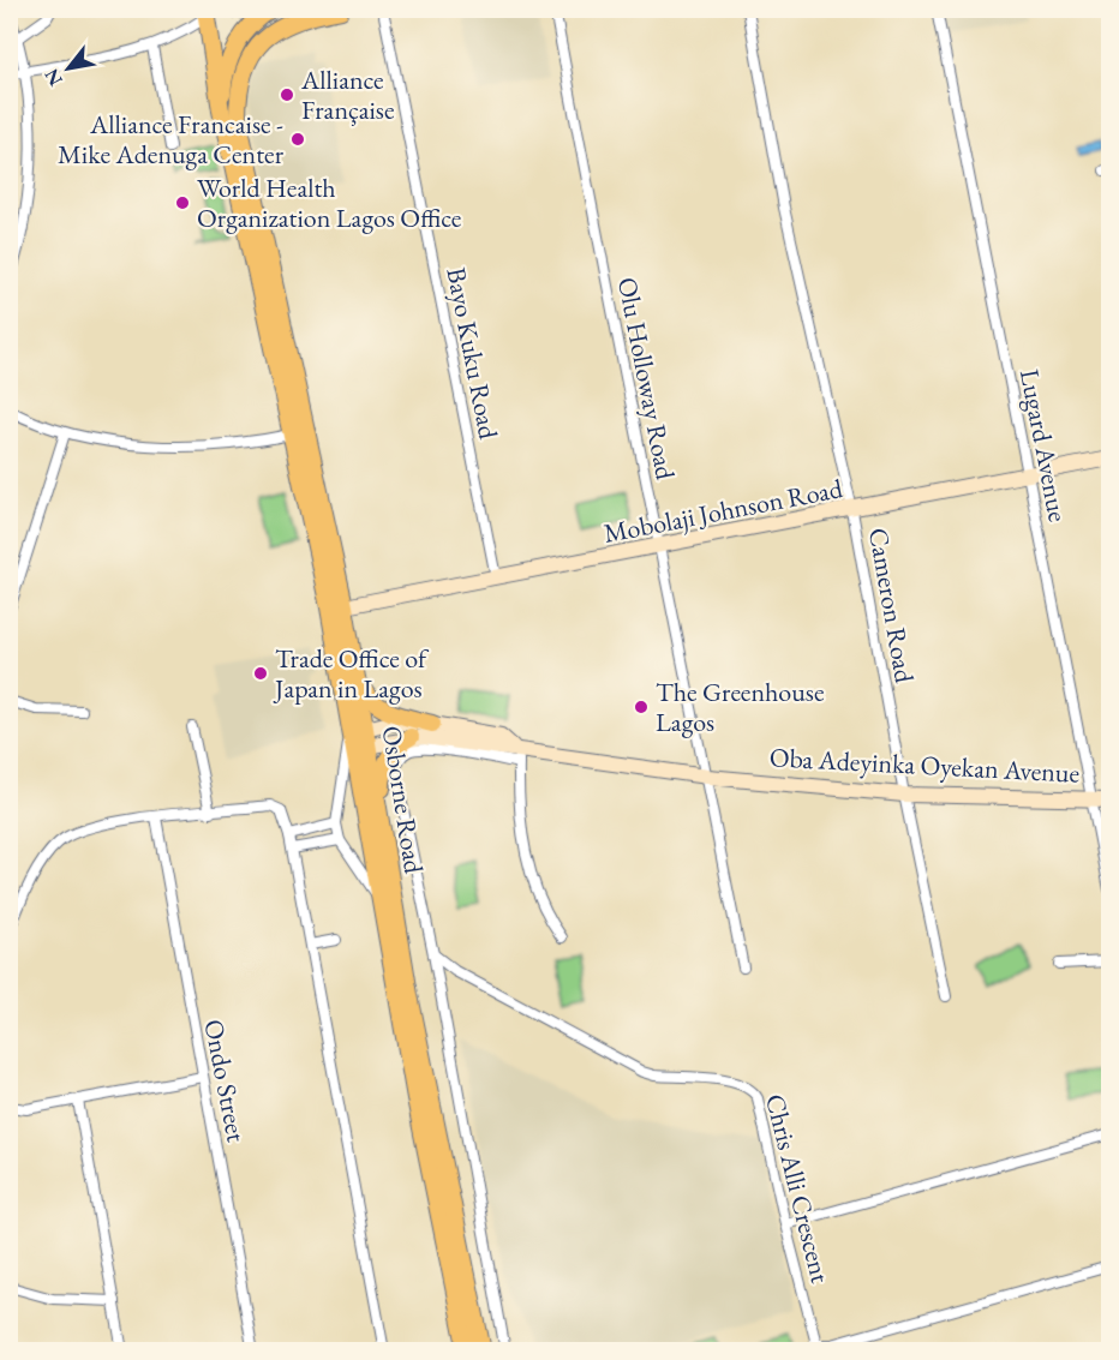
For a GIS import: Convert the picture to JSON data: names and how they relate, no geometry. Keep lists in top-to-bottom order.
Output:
{
  "streets": {
    "main road": ["Mobolaji Johnson Road", "Oba Adeyinka Oyekan Avenue", "Osborne Road"],
    "street": [
      "Bayo Kuku Road",
      "Olu Holloway Road",
      "Lugard Avenue",
      "Cameron Road",
      "Ondo Street",
      "Chris Alli Crescent"
    ]
  },
  "crossings": [
    ["Bayo Kuku Road", "Mobolaji Johnson Road"],
    ["Olu Holloway Road", "Mobolaji Johnson Road"],
    ["Olu Holloway Road", "Oba Adeyinka Oyekan Avenue"],
    ["Lugard Avenue", "Mobolaji Johnson Road"],
    ["Lugard Avenue", "Oba Adeyinka Oyekan Avenue"],
    ["Mobolaji Johnson Road", "Cameron Road"],
    ["Mobolaji Johnson Road", "Osborne Road"],
    ["Cameron Road", "Oba Adeyinka Oyekan Avenue"],
    ["Oba Adeyinka Oyekan Avenue", "Osborne Road"]
  ],
  "places": [
    "Alliance Française",
    "Alliance Francaise - Mike Adenuga Center",
    "World Health Organization Lagos Office",
    "Trade Office of Japan in Lagos",
    "The Greenhouse Lagos"
  ],
  "north": "bottom left"
}
